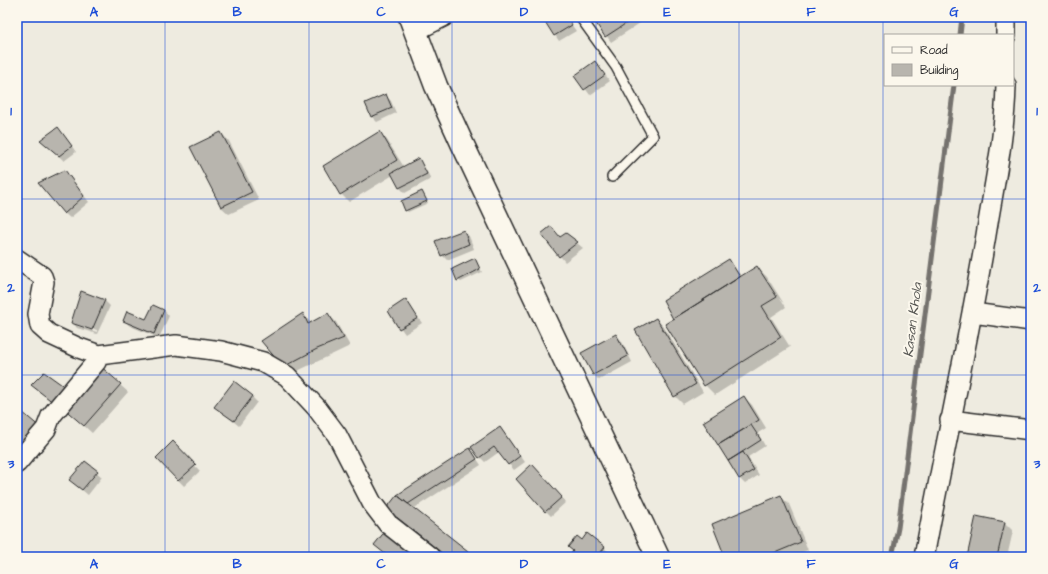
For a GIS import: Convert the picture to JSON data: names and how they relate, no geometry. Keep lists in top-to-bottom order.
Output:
{
  "water": ["Kasan Khola"],
  "legend": ["Road", "Building"],
  "grid": {
    "columns": [
      "A",
      "B",
      "C",
      "D",
      "E",
      "F",
      "G"
    ],
    "rows": ["1", "2", "3"]
  }
}
